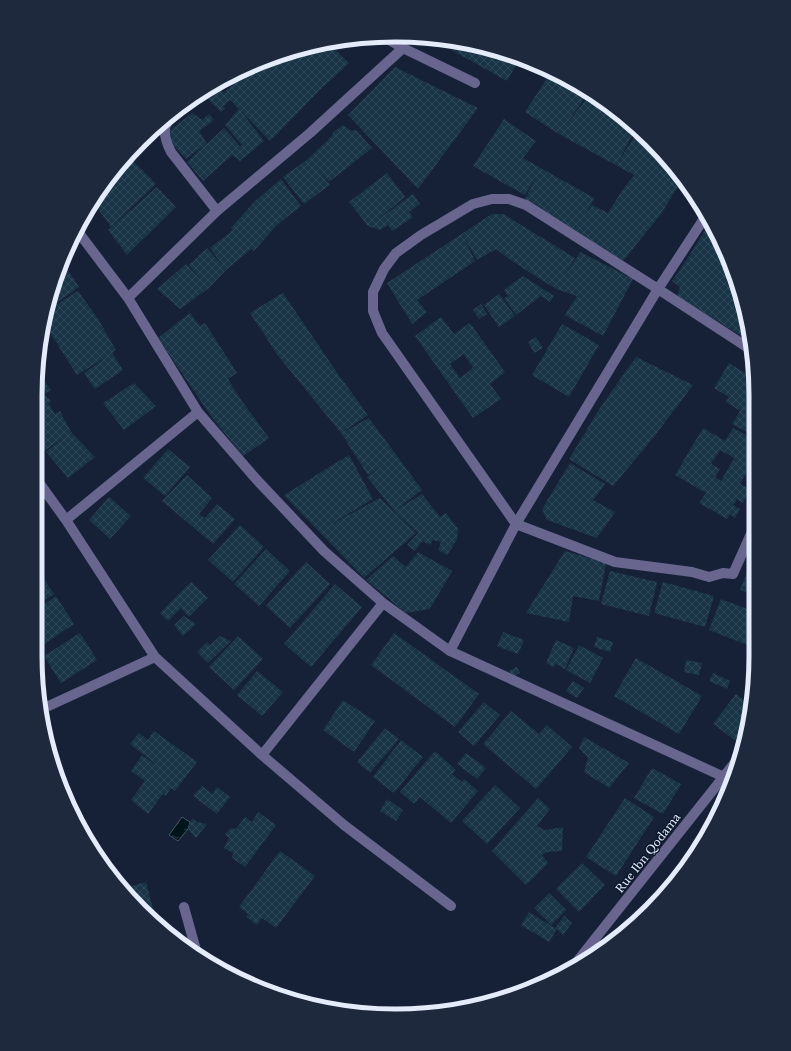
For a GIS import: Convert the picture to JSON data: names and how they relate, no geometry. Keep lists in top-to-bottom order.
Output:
{
  "streets": {
    "street": ["Rue Ibn Qodama"]
  }
}
